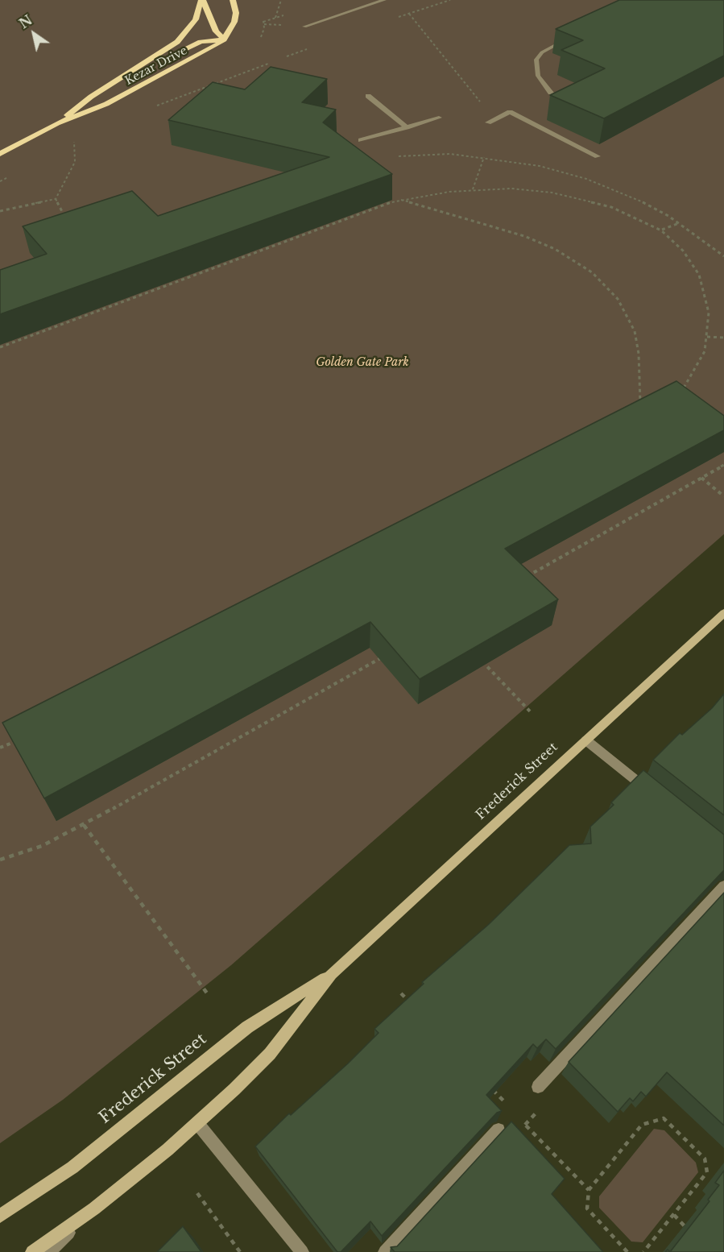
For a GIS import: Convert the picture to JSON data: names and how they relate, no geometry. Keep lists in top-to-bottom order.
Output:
{
  "streets": {
    "main road": ["Kezar Drive", "Frederick Street"]
  },
  "parks": ["Golden Gate Park"],
  "north": "top left"
}
